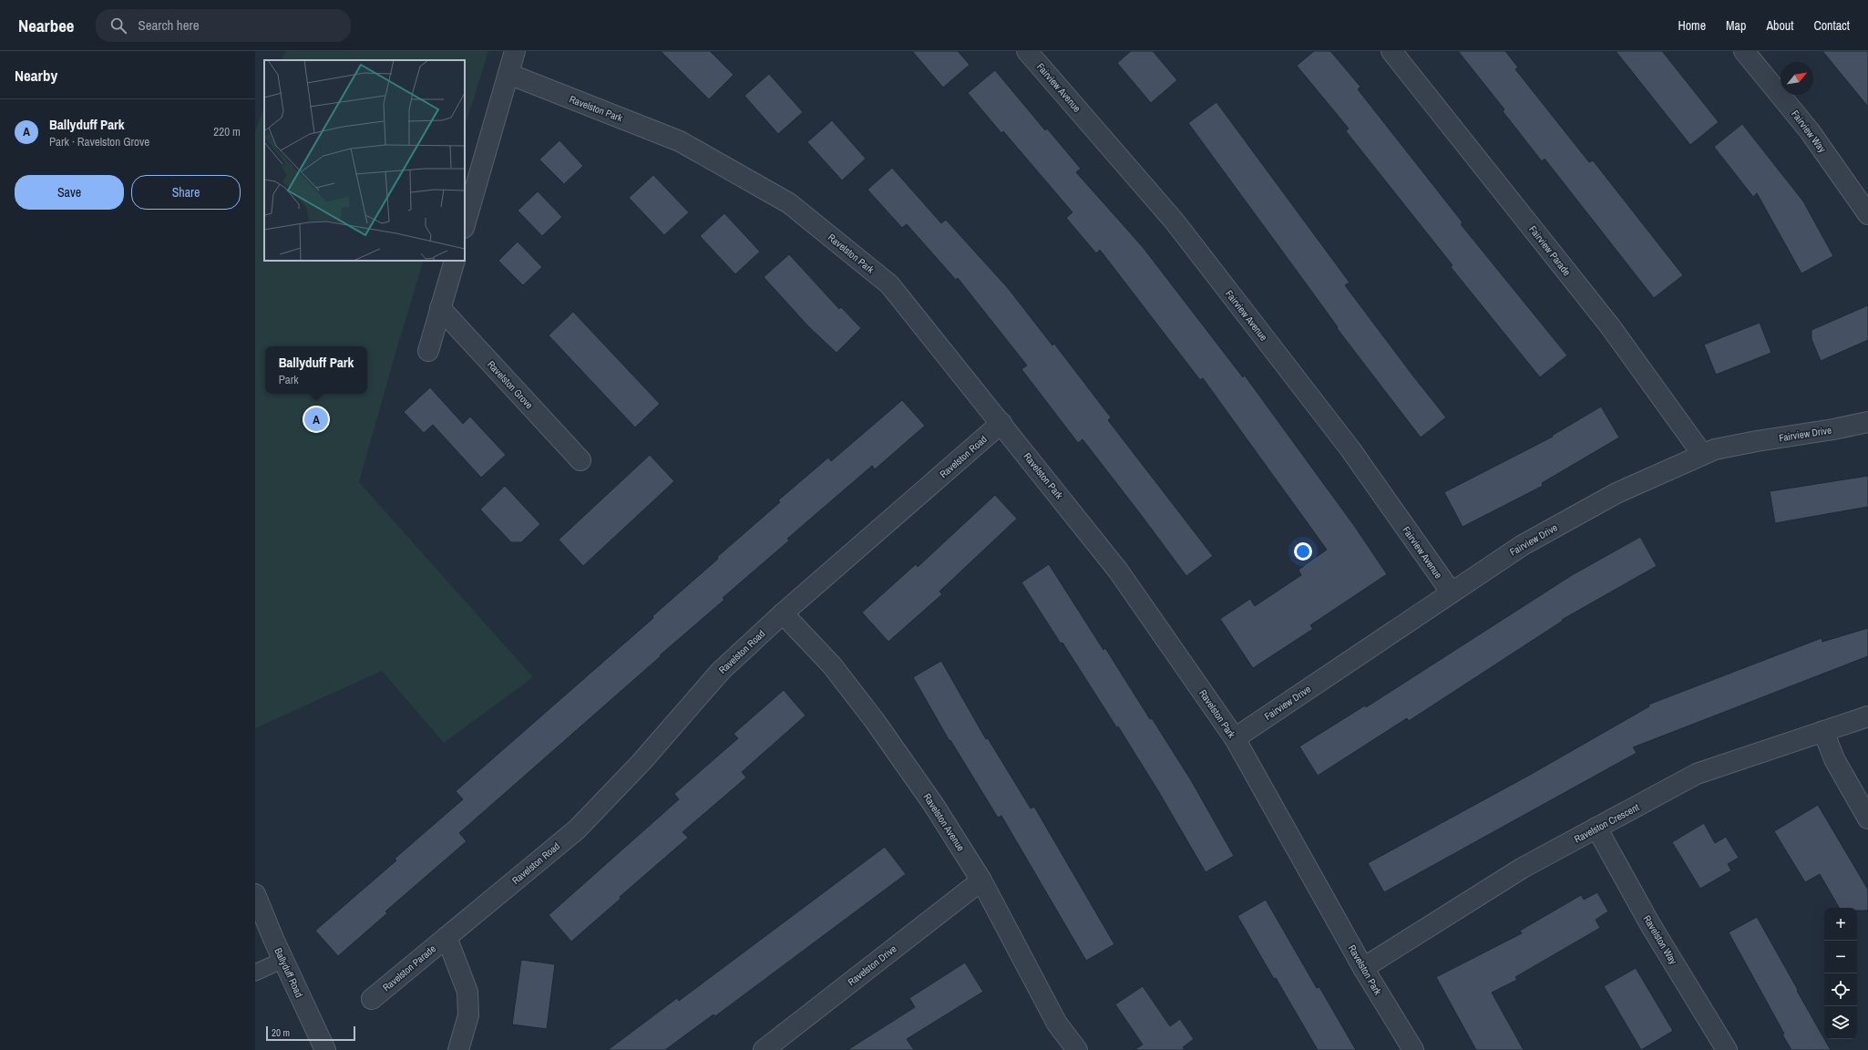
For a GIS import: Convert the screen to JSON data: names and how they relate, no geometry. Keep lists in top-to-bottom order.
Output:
{
  "streets": {
    "street": [
      "Fairview Avenue",
      "Ravelston Park",
      "Fairview Way",
      "Fairview Parade",
      "Ravelston Grove",
      "Fairview Drive",
      "Ravelston Road",
      "Ravelston Avenue",
      "Ravelston Crescent",
      "Ravelston Way",
      "Ravelston Drive",
      "Ravelston Parade",
      "Ballyduff Road"
    ]
  },
  "crossings": [
    ["Fairview Avenue", "Fairview Drive"],
    ["Ravelston Park", "Fairview Drive"],
    ["Ravelston Park", "Ravelston Road"],
    ["Ravelston Park", "Ravelston Crescent"],
    ["Fairview Parade", "Fairview Drive"],
    ["Ravelston Road", "Ravelston Avenue"],
    ["Ravelston Road", "Ravelston Parade"],
    ["Ravelston Avenue", "Ravelston Drive"],
    ["Ravelston Crescent", "Ravelston Way"]
  ],
  "scale_bar": "20 m",
  "north": "top right",
  "page": {
    "header": "Nearbee",
    "search": "Search here",
    "nav": [
      "Home",
      "Map",
      "About",
      "Contact"
    ],
    "heading": "Nearby",
    "list": [
      {
        "mark": "A",
        "name": "Ballyduff Park",
        "note": "Park · Ravelston Grove",
        "value": "220 m"
      }
    ],
    "buttons": ["Save", "Share"],
    "popup": ["Ballyduff Park", "Park"],
    "pins": "A",
    "map_buttons": ["+", "−"],
    "scale": "20 m"
  }
}
